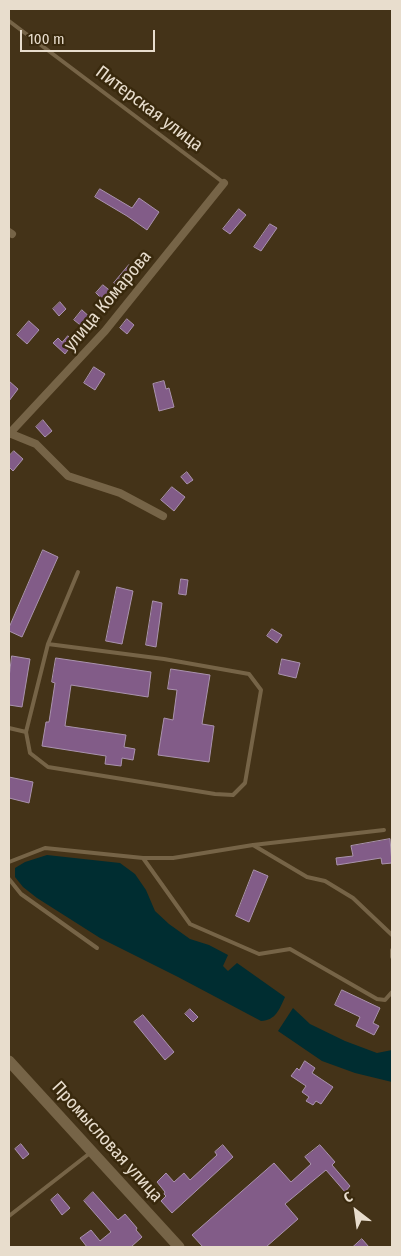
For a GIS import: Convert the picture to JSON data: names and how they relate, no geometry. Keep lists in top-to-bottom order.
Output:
{
  "streets": {
    "main road": ["Промысловая улица"],
    "street": ["улица Комарова"],
    "lane": ["Питерская улица"]
  },
  "crossings": [
    ["Питерская улица", "улица Комарова"]
  ],
  "scale_bar": "100 m",
  "north": "top left"
}
